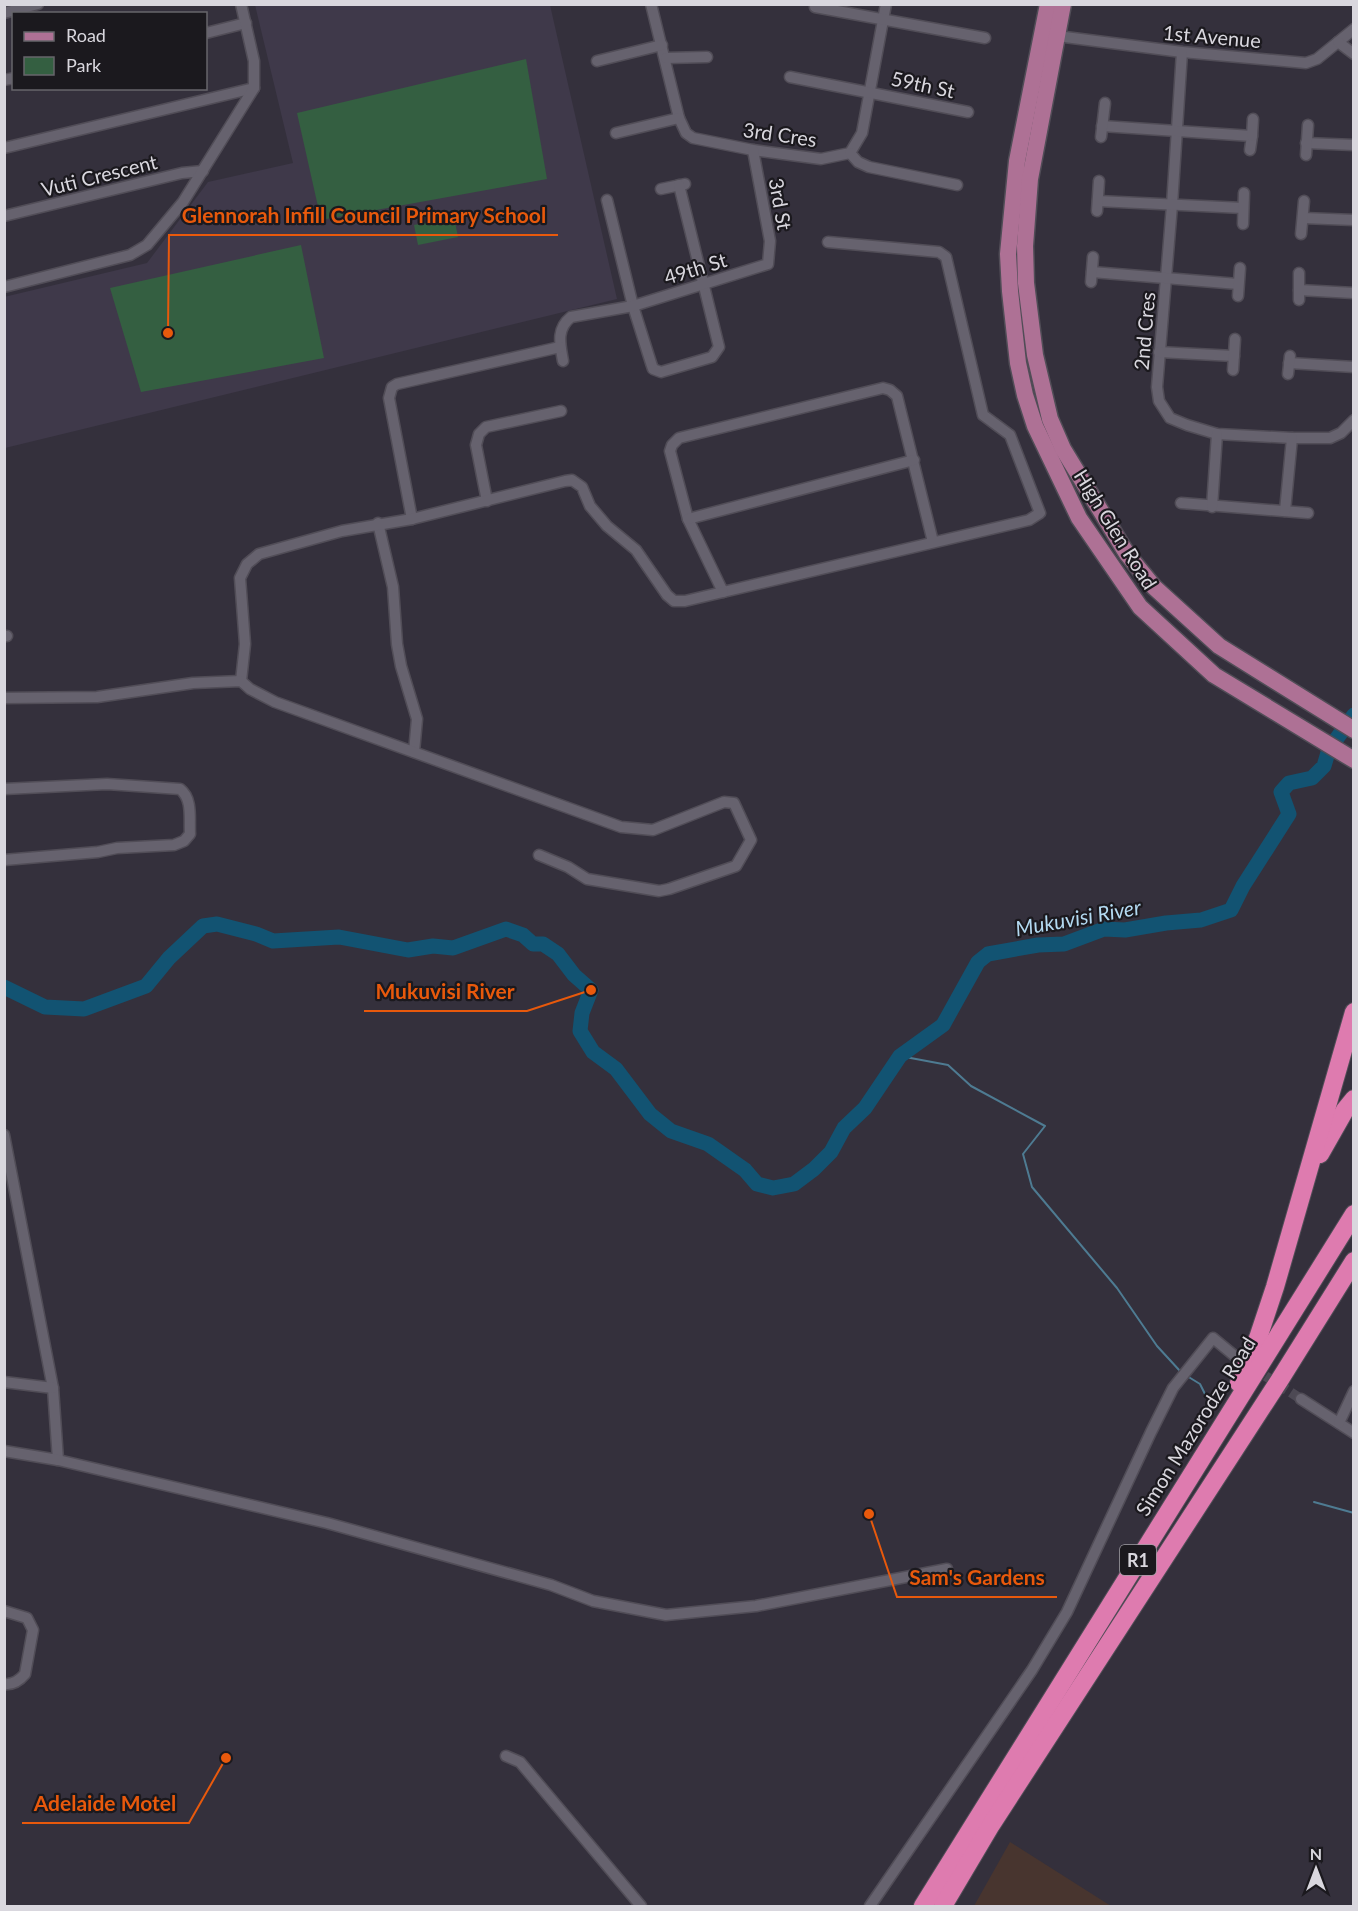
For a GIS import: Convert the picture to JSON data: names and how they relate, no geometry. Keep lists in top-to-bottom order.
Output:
{
  "streets": {
    "highway": ["Simon Mazorodze Road", "R1"],
    "main road": ["High Glen Road"],
    "street": [
      "1st Avenue",
      "59th St",
      "3rd Cres",
      "Vuti Crescent",
      "3rd St",
      "49th St",
      "2nd Cres"
    ]
  },
  "crossings": [
    ["1st Avenue", "2nd Cres"],
    ["1st Avenue", "High Glen Road"],
    ["3rd Cres", "3rd St"],
    ["3rd St", "49th St"]
  ],
  "water": ["Mukuvisi River"],
  "places": [
    "Glennorah Infill Council Primary School",
    "Mukuvisi River",
    "Sam's Gardens",
    "Adelaide Motel"
  ],
  "legend": ["Road", "Park"],
  "north": "top"
}
